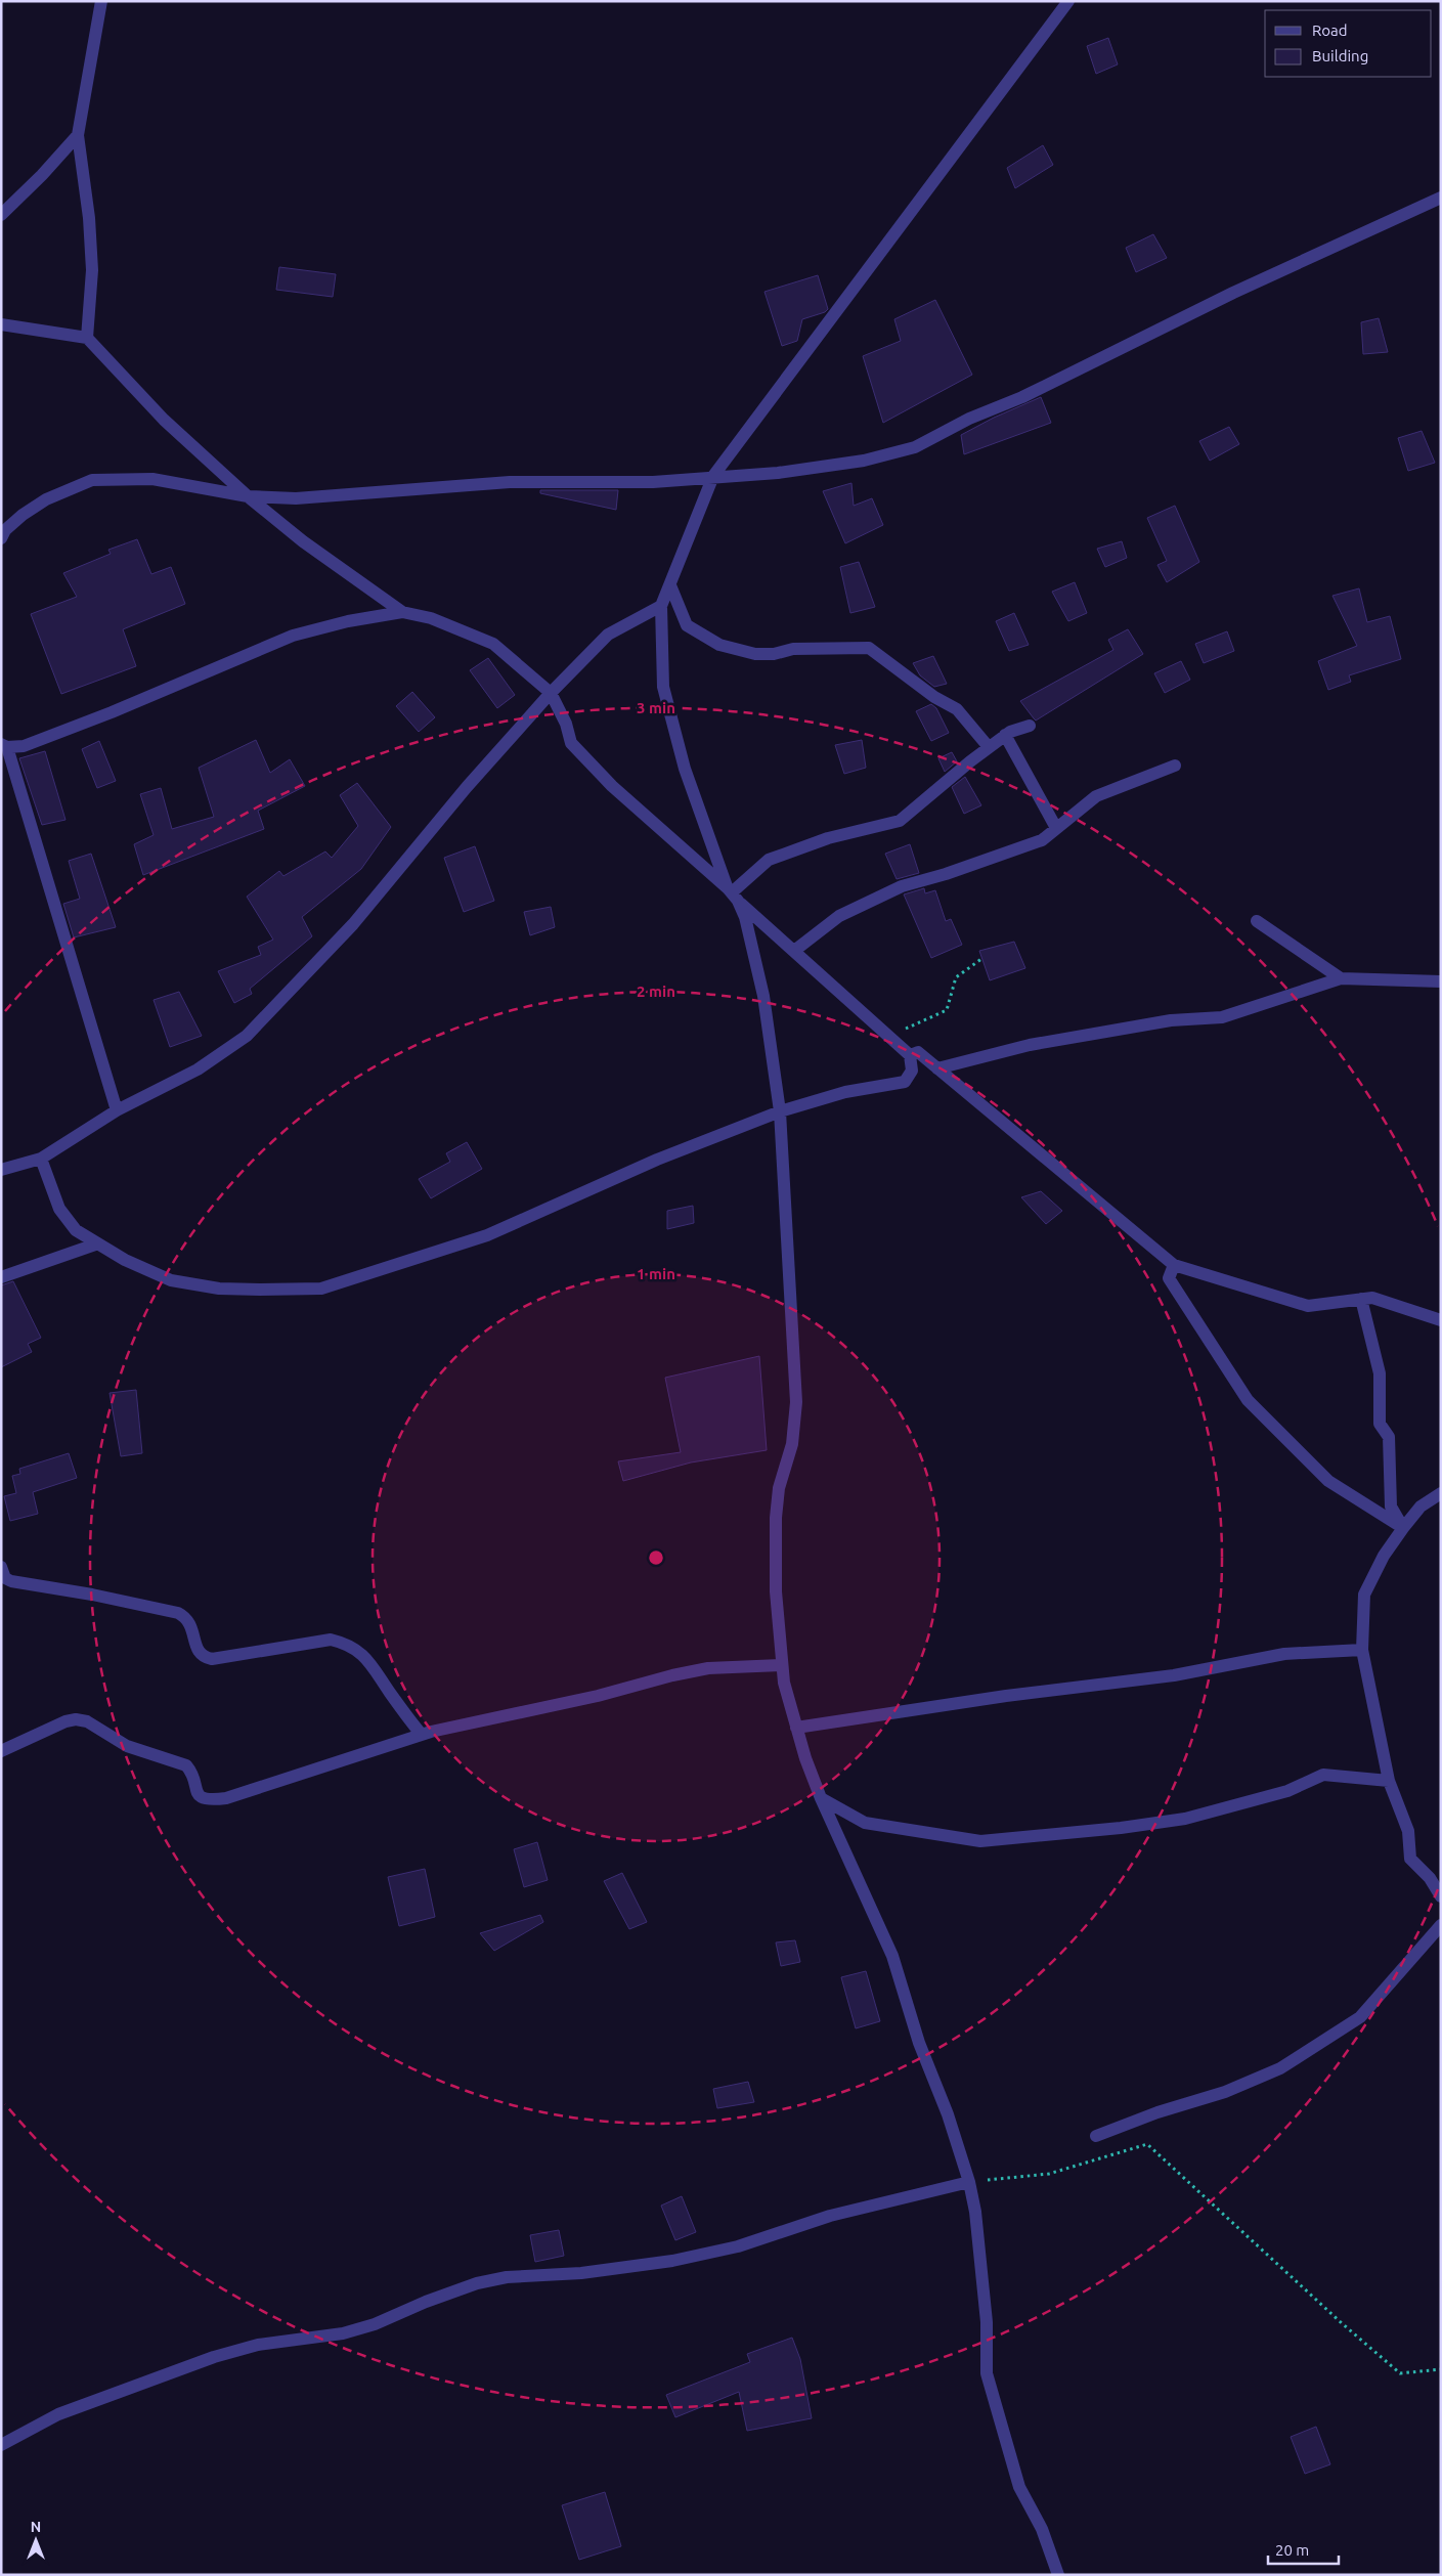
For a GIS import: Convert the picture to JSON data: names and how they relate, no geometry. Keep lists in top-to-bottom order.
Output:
{
  "legend": ["Road", "Building"],
  "scale_bar": "20 m",
  "north": "top",
  "rings": ["3 min", "2 min", "1 min"]
}
